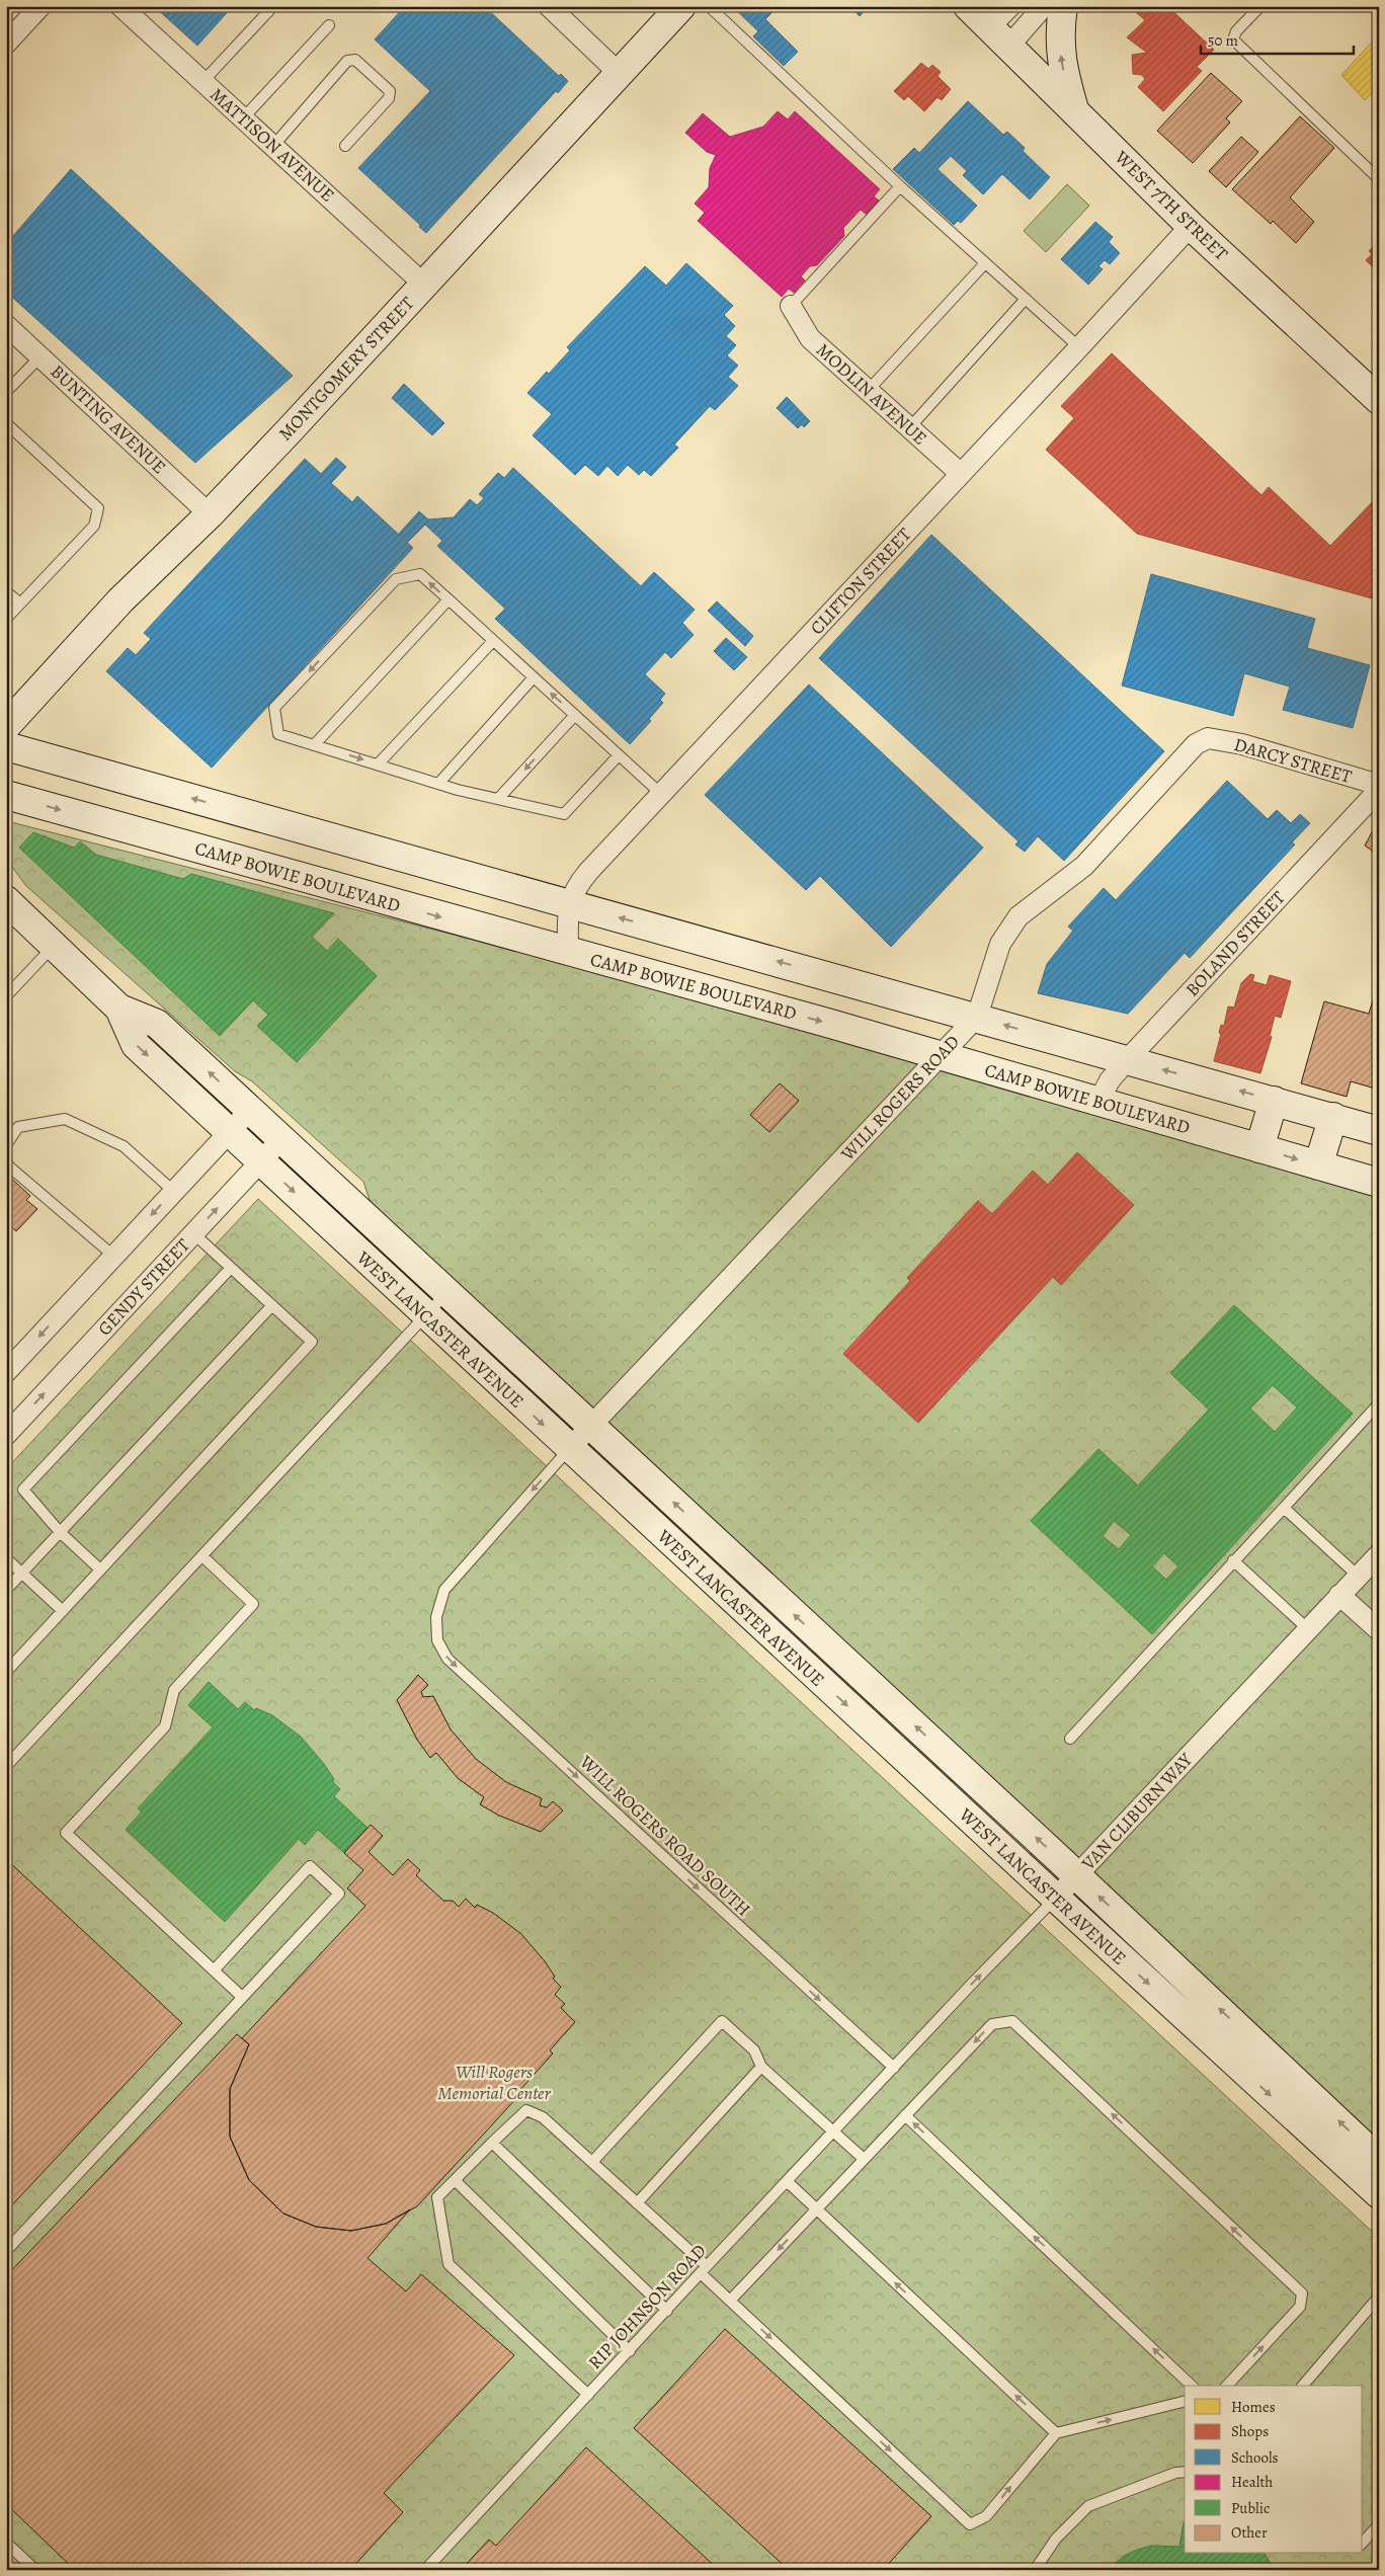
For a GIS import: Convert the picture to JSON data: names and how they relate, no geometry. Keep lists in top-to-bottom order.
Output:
{
  "streets": {
    "main road": [
      "WEST 7TH STREET",
      "MONTGOMERY STREET",
      "CAMP BOWIE BOULEVARD",
      "WEST LANCASTER AVENUE"
    ],
    "street": [
      "MATTISON AVENUE",
      "MODLIN AVENUE",
      "BUNTING AVENUE",
      "CLIFTON STREET",
      "DARCY STREET",
      "BOLAND STREET",
      "WILL ROGERS ROAD",
      "GENDY STREET",
      "VAN CLIBURN WAY"
    ],
    "lane": ["WILL ROGERS ROAD SOUTH", "RIP JOHNSON ROAD"]
  },
  "crossings": [
    ["MATTISON AVENUE", "MONTGOMERY STREET"],
    ["WEST 7TH STREET", "CLIFTON STREET"],
    ["MONTGOMERY STREET", "BUNTING AVENUE"],
    ["MODLIN AVENUE", "CLIFTON STREET"],
    ["CLIFTON STREET", "CAMP BOWIE BOULEVARD"],
    ["DARCY STREET", "WILL ROGERS ROAD"],
    ["CAMP BOWIE BOULEVARD", "BOLAND STREET"],
    ["CAMP BOWIE BOULEVARD", "WILL ROGERS ROAD"],
    ["WILL ROGERS ROAD", "WEST LANCASTER AVENUE"],
    ["WILL ROGERS ROAD", "WILL ROGERS ROAD SOUTH"],
    ["GENDY STREET", "WEST LANCASTER AVENUE"],
    ["WEST LANCASTER AVENUE", "VAN CLIBURN WAY"],
    ["WEST LANCASTER AVENUE", "WILL ROGERS ROAD SOUTH"],
    ["VAN CLIBURN WAY", "WILL ROGERS ROAD SOUTH"],
    ["VAN CLIBURN WAY", "RIP JOHNSON ROAD"],
    ["WILL ROGERS ROAD SOUTH", "RIP JOHNSON ROAD"]
  ],
  "one_way": ["WILL ROGERS ROAD SOUTH"],
  "parks": ["Will Rogers Memorial Center"],
  "legend": [
    "Homes",
    "Shops",
    "Schools",
    "Health",
    "Public",
    "Other"
  ],
  "scale_bar": "50 m"
}
